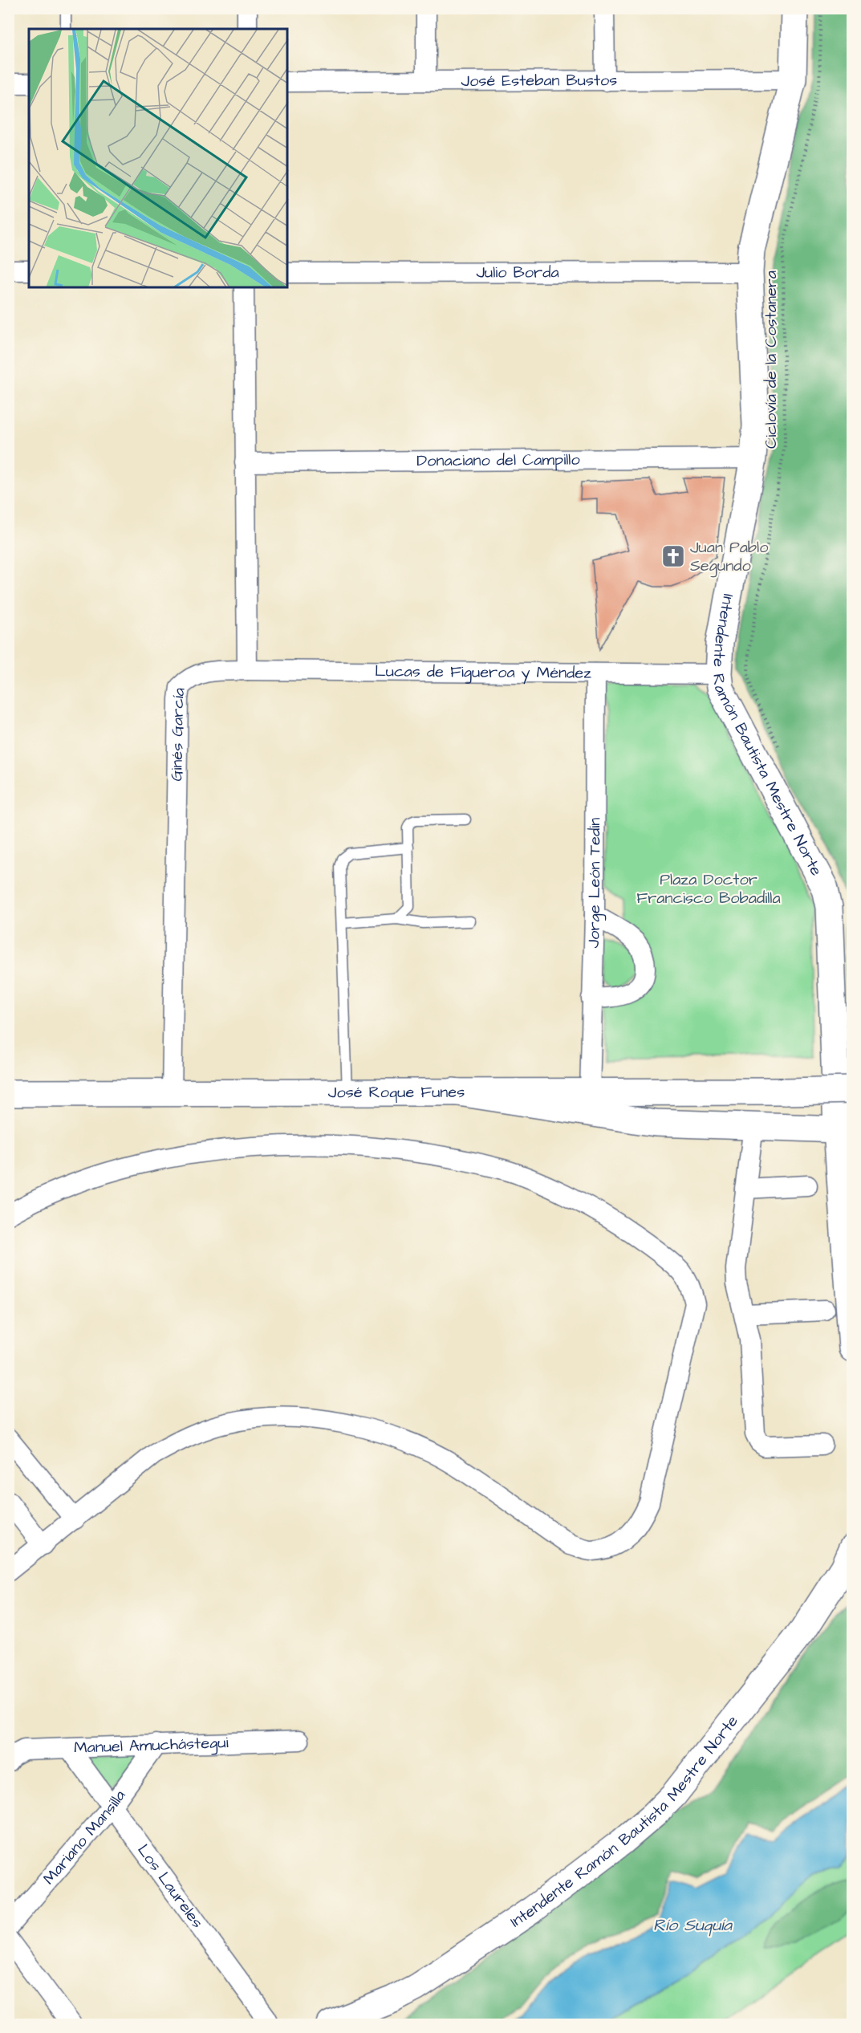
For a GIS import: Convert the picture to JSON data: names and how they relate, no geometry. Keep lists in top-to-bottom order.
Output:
{
  "streets": {
    "main road": ["Intendente Ramón Bautista Mestre Norte", "José Roque Funes"],
    "street": [
      "José Esteban Bustos",
      "Julio Borda",
      "Donaciano del Campillo",
      "Lucas de Figueroa y Méndez",
      "Ginés García",
      "Jorge León Tedin",
      "Manuel Amuchástegui",
      "Mariano Mansilla",
      "Los Laureles"
    ],
    "path": ["Ciclovía de la Costanera"]
  },
  "crossings": [
    ["José Esteban Bustos", "Intendente Ramón Bautista Mestre Norte"],
    ["Julio Borda", "Intendente Ramón Bautista Mestre Norte"],
    ["Donaciano del Campillo", "Intendente Ramón Bautista Mestre Norte"],
    ["Lucas de Figueroa y Méndez", "Intendente Ramón Bautista Mestre Norte"],
    ["Lucas de Figueroa y Méndez", "Ginés García"],
    ["Lucas de Figueroa y Méndez", "Jorge León Tedin"],
    ["Ginés García", "José Roque Funes"],
    ["Jorge León Tedin", "José Roque Funes"],
    ["Manuel Amuchástegui", "Mariano Mansilla"],
    ["Manuel Amuchástegui", "Los Laureles"],
    ["Mariano Mansilla", "Los Laureles"]
  ],
  "water": ["Río Suquía"],
  "parks": ["Plaza Doctor Francisco Bobadilla"],
  "places": {
    "church": ["Juan Pablo Segundo"]
  }
}
